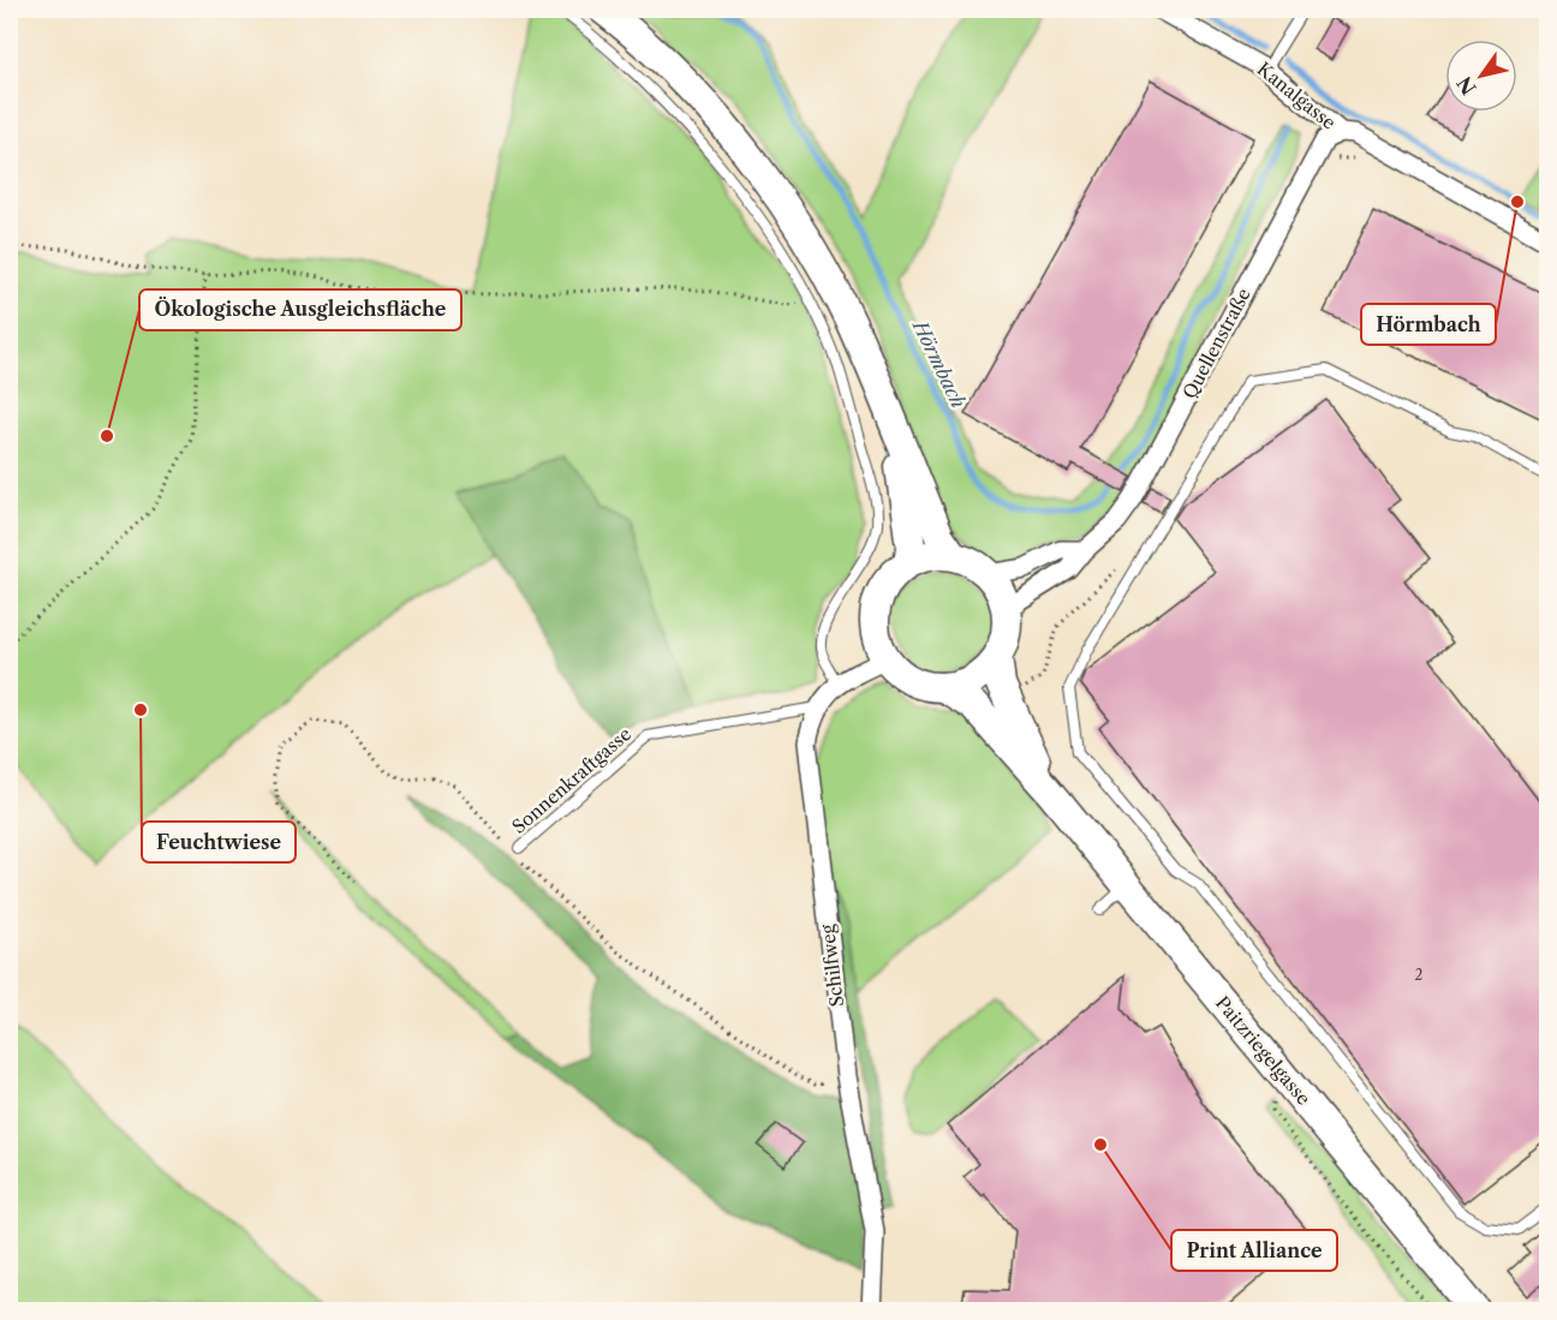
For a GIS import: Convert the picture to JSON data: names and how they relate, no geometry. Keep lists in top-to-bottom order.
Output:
{
  "streets": {
    "main road": ["Paitzriegelgasse"],
    "street": ["Kanalgasse", "Quellenstraße", "Schilfweg"],
    "lane": ["Sonnenkraftgasse"]
  },
  "crossings": [
    ["Kanalgasse", "Quellenstraße"],
    ["Quellenstraße", "Schilfweg"],
    ["Quellenstraße", "Paitzriegelgasse"],
    ["Sonnenkraftgasse", "Schilfweg"],
    ["Schilfweg", "Paitzriegelgasse"]
  ],
  "water": ["Hörmbach"],
  "places": [
    "Hörmbach",
    "Ökologische Ausgleichsfläche",
    "Feuchtwiese",
    "Print Alliance"
  ],
  "house_numbers": ["2"],
  "north": "bottom left"
}
